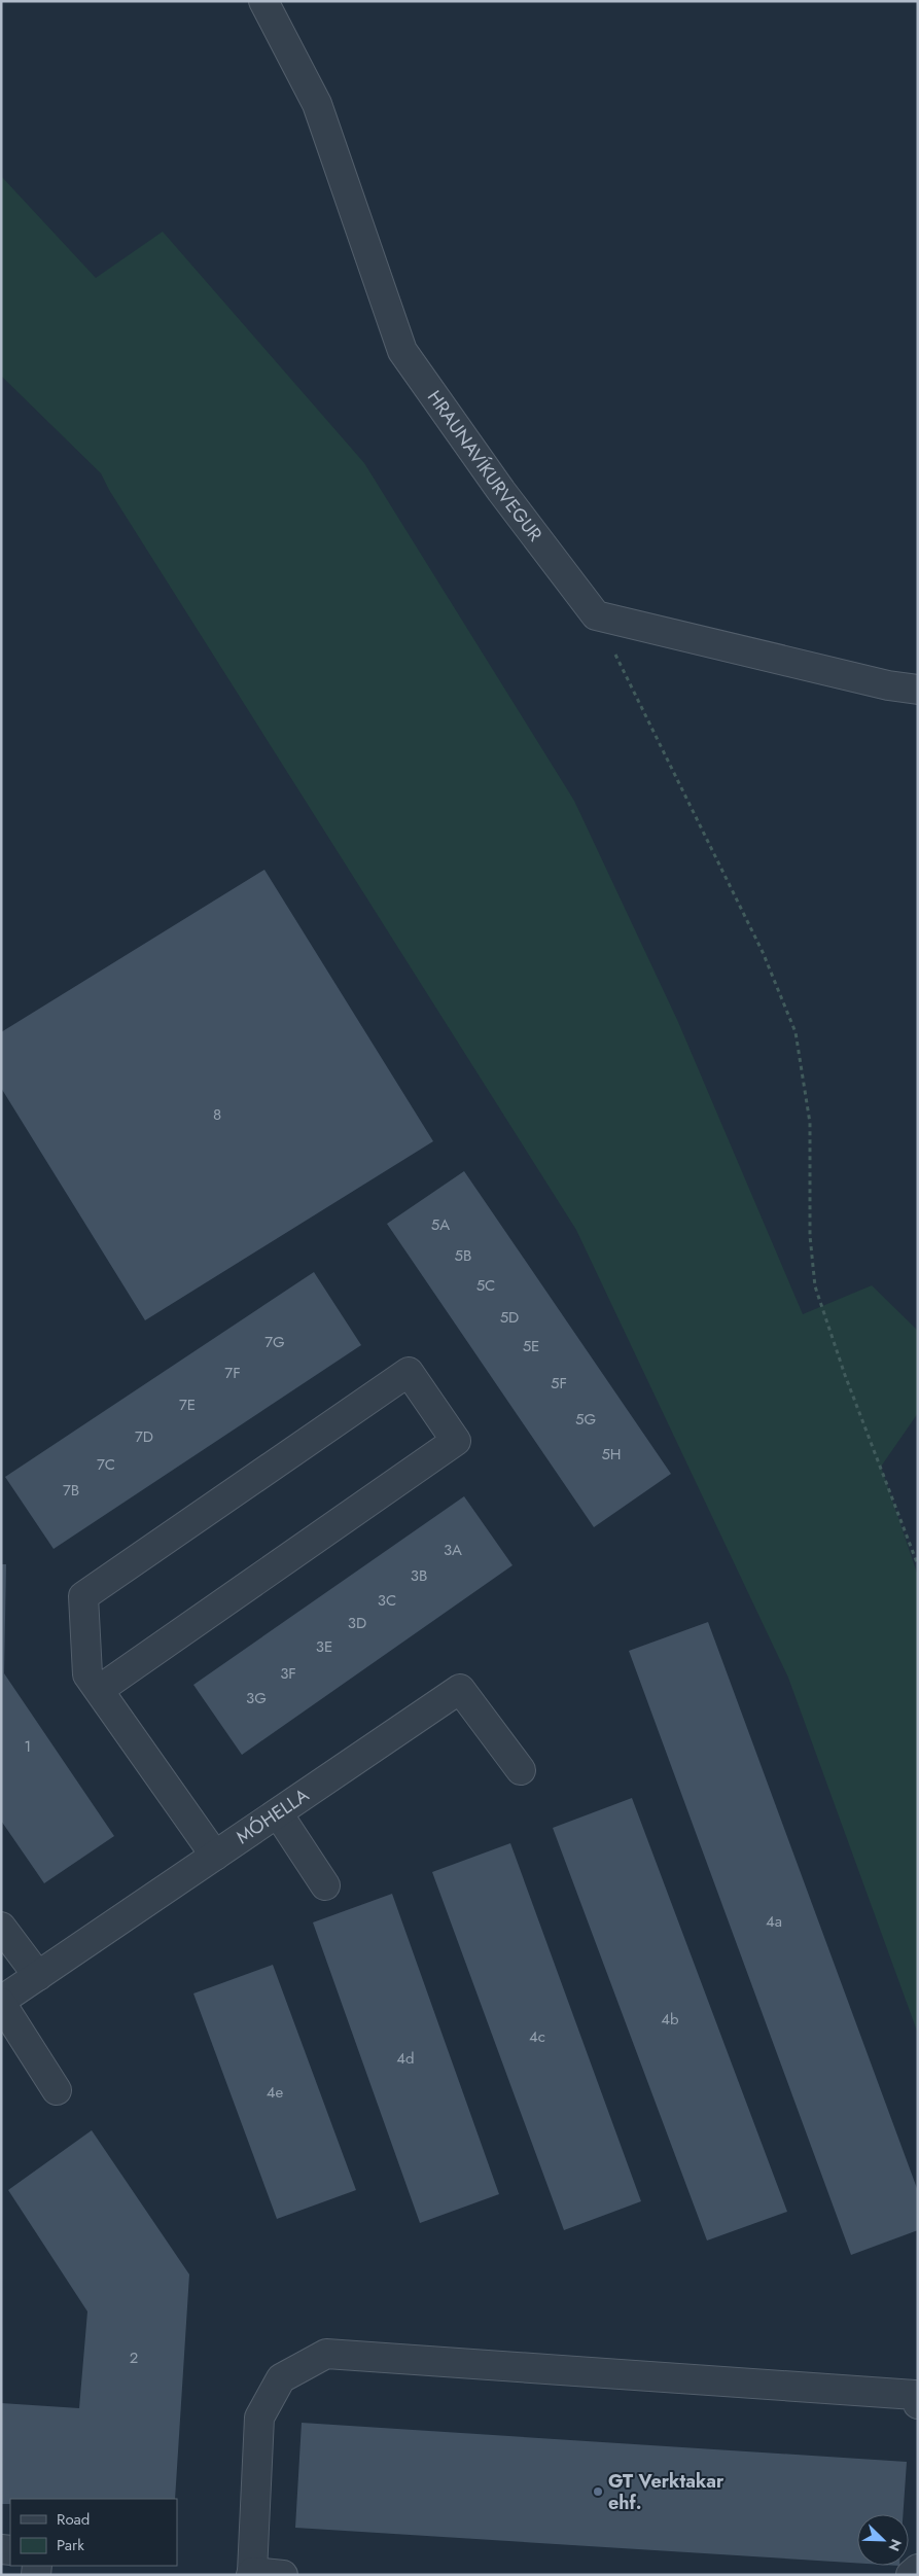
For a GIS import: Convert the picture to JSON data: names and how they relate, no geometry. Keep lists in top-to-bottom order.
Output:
{
  "streets": {
    "street": ["HRAUNAVÍKURVEGUR", "MÓHELLA"]
  },
  "places": ["GT Verktakar ehf."],
  "house_numbers": [
    "8",
    "5A",
    "5B",
    "5C",
    "5D",
    "7G",
    "5E",
    "7F",
    "5F",
    "7E",
    "5G",
    "7D",
    "5H",
    "7C",
    "7B",
    "3A",
    "3B",
    "3C",
    "3D",
    "3E",
    "3F",
    "3G",
    "1",
    "4a",
    "4b",
    "4c",
    "4d",
    "4e",
    "2"
  ],
  "legend": ["Road", "Park"],
  "north": "bottom right"
}
